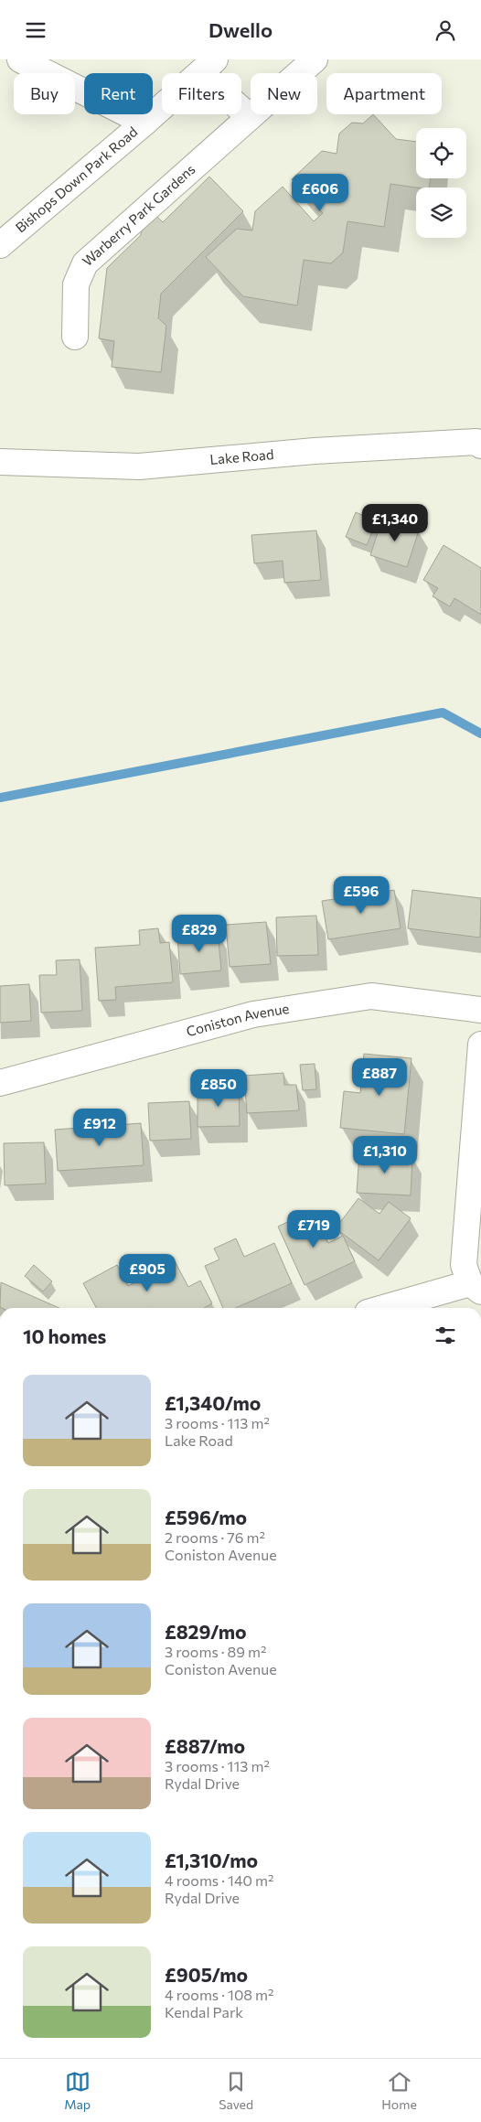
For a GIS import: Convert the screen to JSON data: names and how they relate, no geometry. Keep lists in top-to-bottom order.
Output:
{
  "streets": {
    "street": [
      "Bishops Down Park Road",
      "Warberry Park Gardens",
      "Lake Road",
      "Coniston Avenue"
    ]
  },
  "page": {
    "header": "Dwello",
    "chip": [
      "Buy",
      "Rent",
      "Filters",
      "New",
      "Apartment"
    ],
    "price": [
      "£606",
      "£1,340",
      "£596",
      "£829",
      "£887",
      "£850",
      "£912",
      "£1,310",
      "£719",
      "£905"
    ],
    "heading": "10 homes",
    "list": [
      {
        "name": "£1,340/mo",
        "note": "3 rooms · 113 m² · Lake Road"
      },
      {
        "name": "£596/mo",
        "note": "2 rooms · 76 m² · Coniston Avenue"
      },
      {
        "name": "£829/mo",
        "note": "3 rooms · 89 m² · Coniston Avenue"
      },
      {
        "name": "£887/mo",
        "note": "3 rooms · 113 m² · Rydal Drive"
      },
      {
        "name": "£1,310/mo",
        "note": "4 rooms · 140 m² · Rydal Drive"
      },
      {
        "name": "£905/mo",
        "note": "4 rooms · 108 m² · Kendal Park"
      }
    ],
    "tabs": ["Map", "Saved", "Home"]
  }
}
